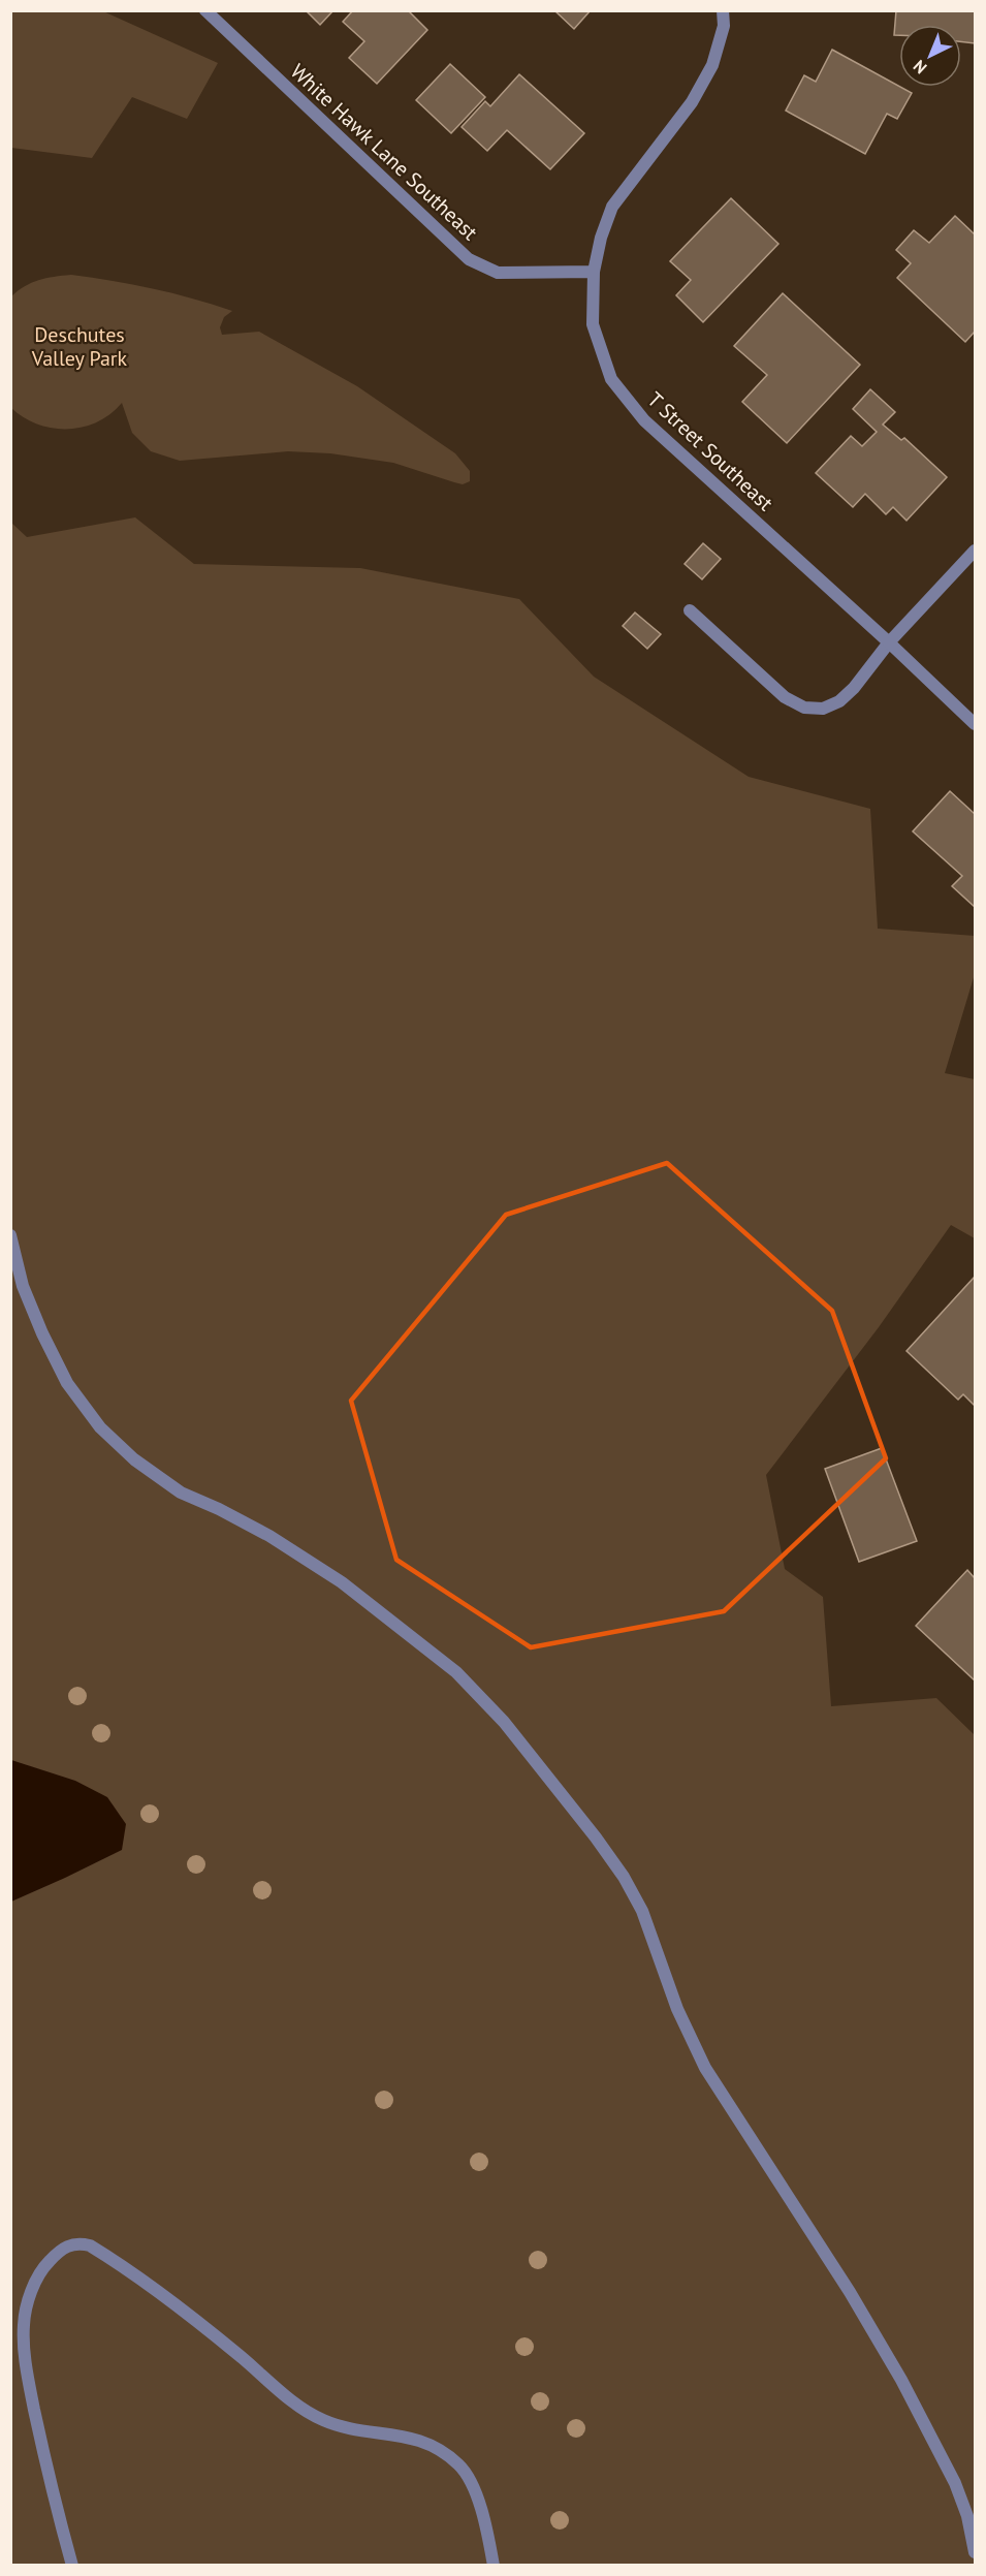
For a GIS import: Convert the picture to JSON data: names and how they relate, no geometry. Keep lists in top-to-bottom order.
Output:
{
  "streets": {
    "street": ["White Hawk Lane Southeast", "T Street Southeast"]
  },
  "crossings": [
    ["White Hawk Lane Southeast", "T Street Southeast"]
  ],
  "parks": ["Deschutes Valley Park"],
  "north": "bottom left"
}
